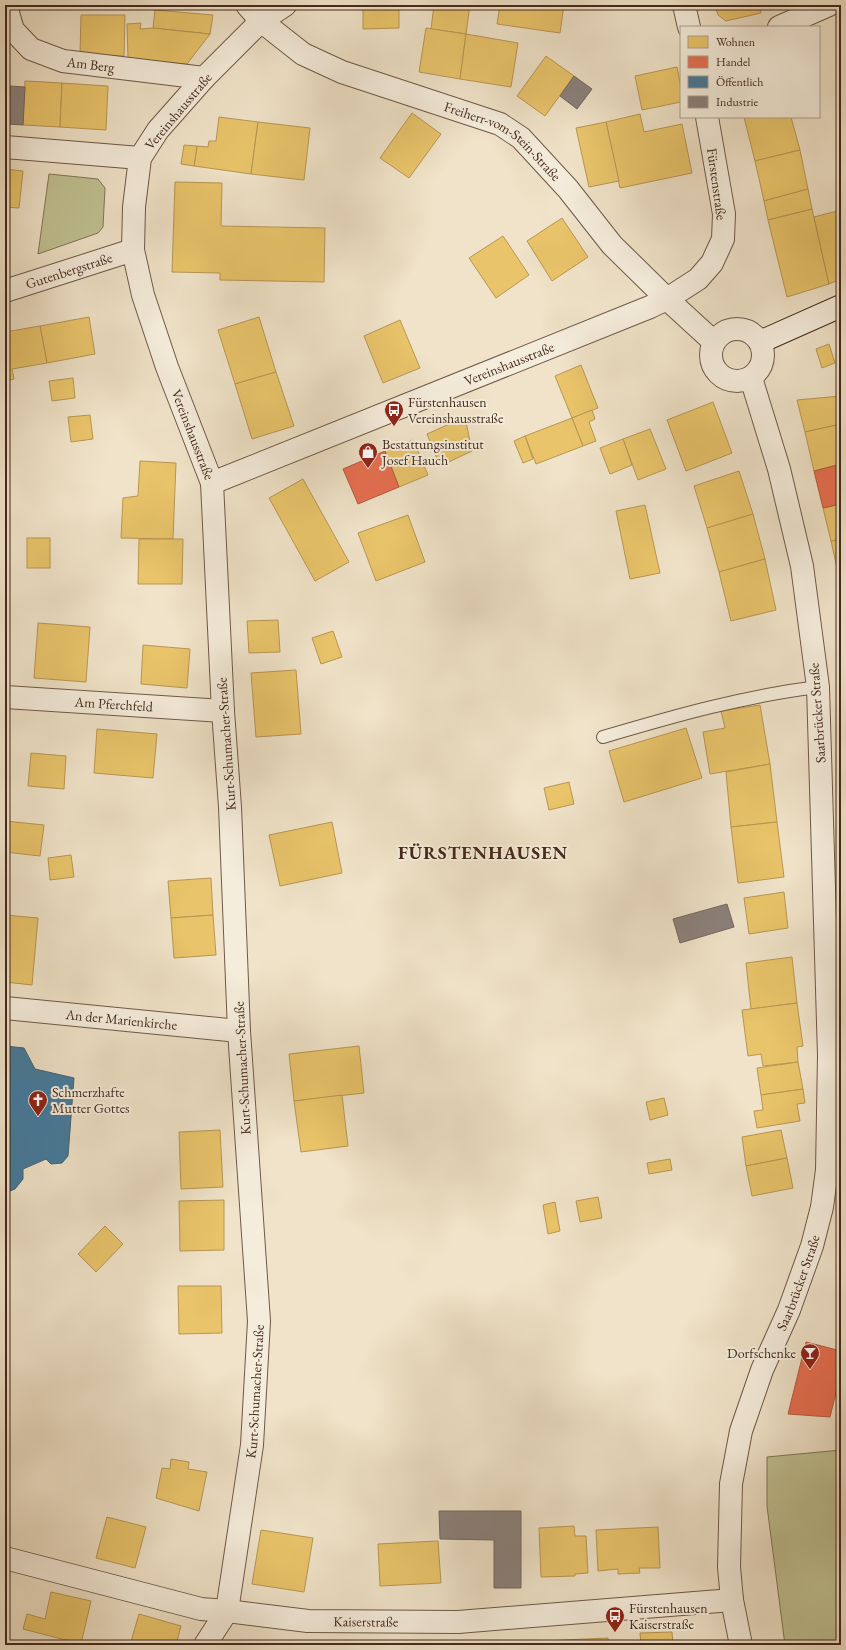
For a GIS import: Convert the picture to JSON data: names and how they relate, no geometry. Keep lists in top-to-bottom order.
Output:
{
  "streets": {
    "street": [
      "Am Berg",
      "Vereinshausstraße",
      "Freiherr-vom-Stein-Straße",
      "Fürstenstraße",
      "Gutenbergstraße",
      "Am Pferchfeld",
      "Saarbrücker Straße",
      "Kurt-Schumacher-Straße",
      "An der Marienkirche",
      "Kaiserstraße"
    ]
  },
  "crossings": [
    ["Am Berg", "Vereinshausstraße"],
    ["Vereinshausstraße", "Freiherr-vom-Stein-Straße"],
    ["Vereinshausstraße", "Fürstenstraße"],
    ["Vereinshausstraße", "Gutenbergstraße"],
    ["Vereinshausstraße", "Kurt-Schumacher-Straße"],
    ["Freiherr-vom-Stein-Straße", "Fürstenstraße"],
    ["Freiherr-vom-Stein-Straße", "Saarbrücker Straße"],
    ["Am Pferchfeld", "Kurt-Schumacher-Straße"],
    ["Saarbrücker Straße", "Kaiserstraße"],
    ["Kurt-Schumacher-Straße", "An der Marienkirche"],
    ["Kurt-Schumacher-Straße", "Kaiserstraße"]
  ],
  "districts": ["FÜRSTENHAUSEN"],
  "places": {
    "bus stop": ["Fürstenhausen Vereinshausstraße", "Fürstenhausen Kaiserstraße"],
    "shop": ["Bestattungsinstitut Josef Hauch"],
    "church": ["Schmerzhafte Mutter Gottes"],
    "bar": ["Dorfschenke"]
  },
  "legend": [
    "Wohnen",
    "Handel",
    "Öffentlich",
    "Industrie"
  ]
}
